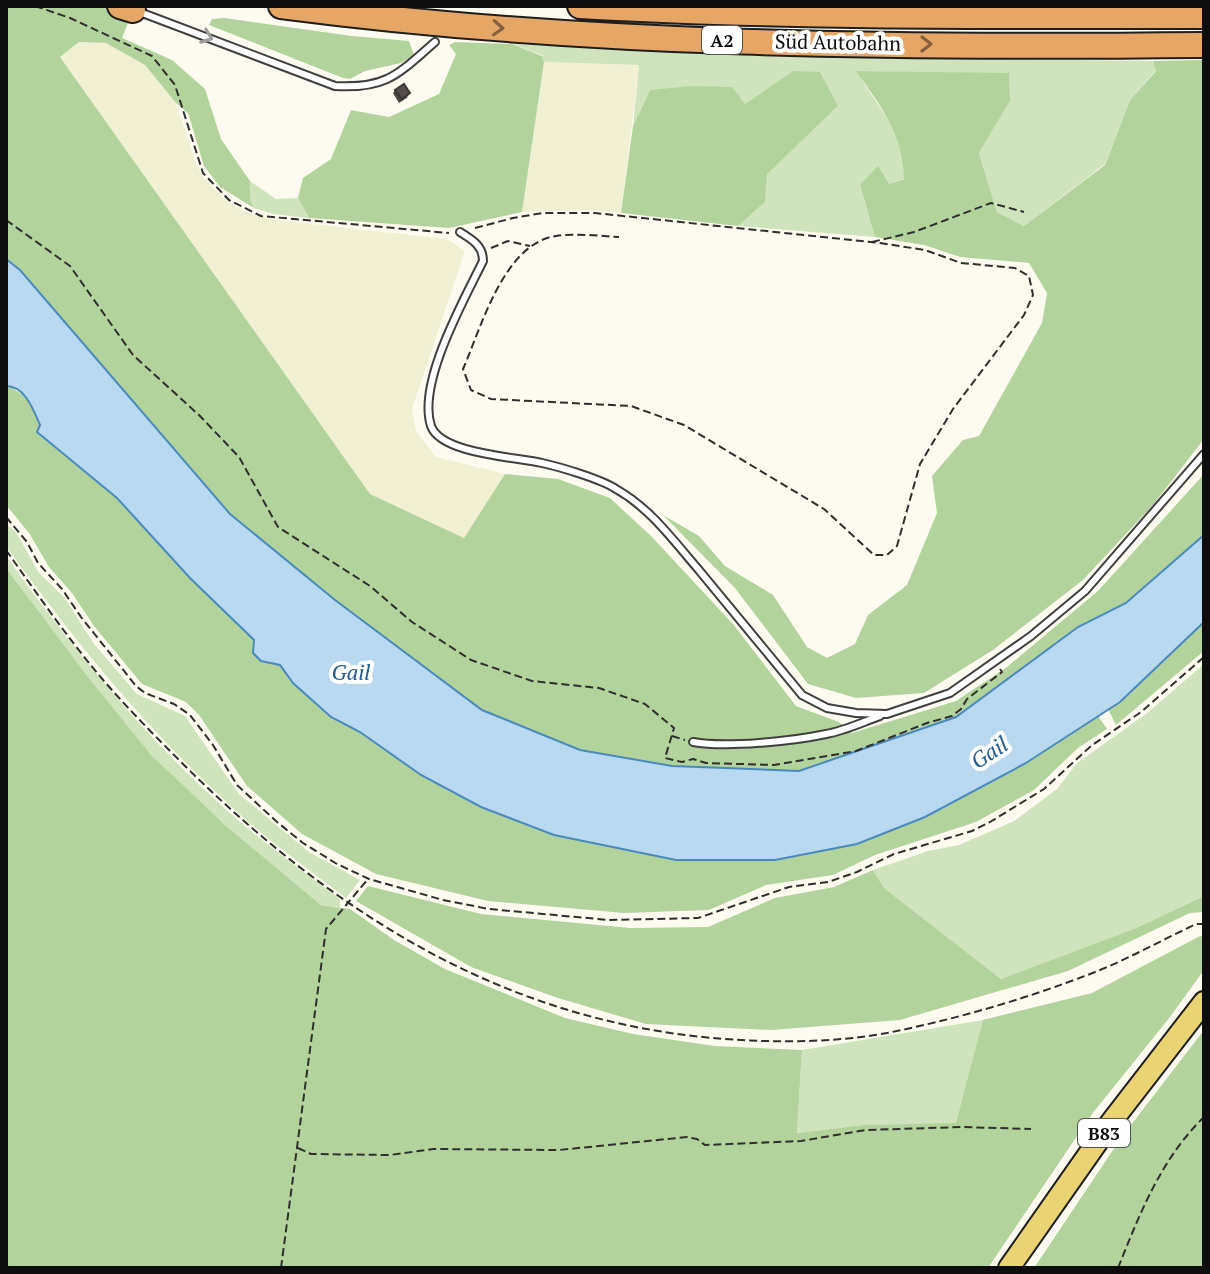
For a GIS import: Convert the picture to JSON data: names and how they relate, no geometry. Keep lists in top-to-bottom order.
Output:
{
  "streets": {
    "highway": ["A2", "Süd Autobahn"],
    "main road": ["B83"]
  },
  "water": ["Gail"]
}
